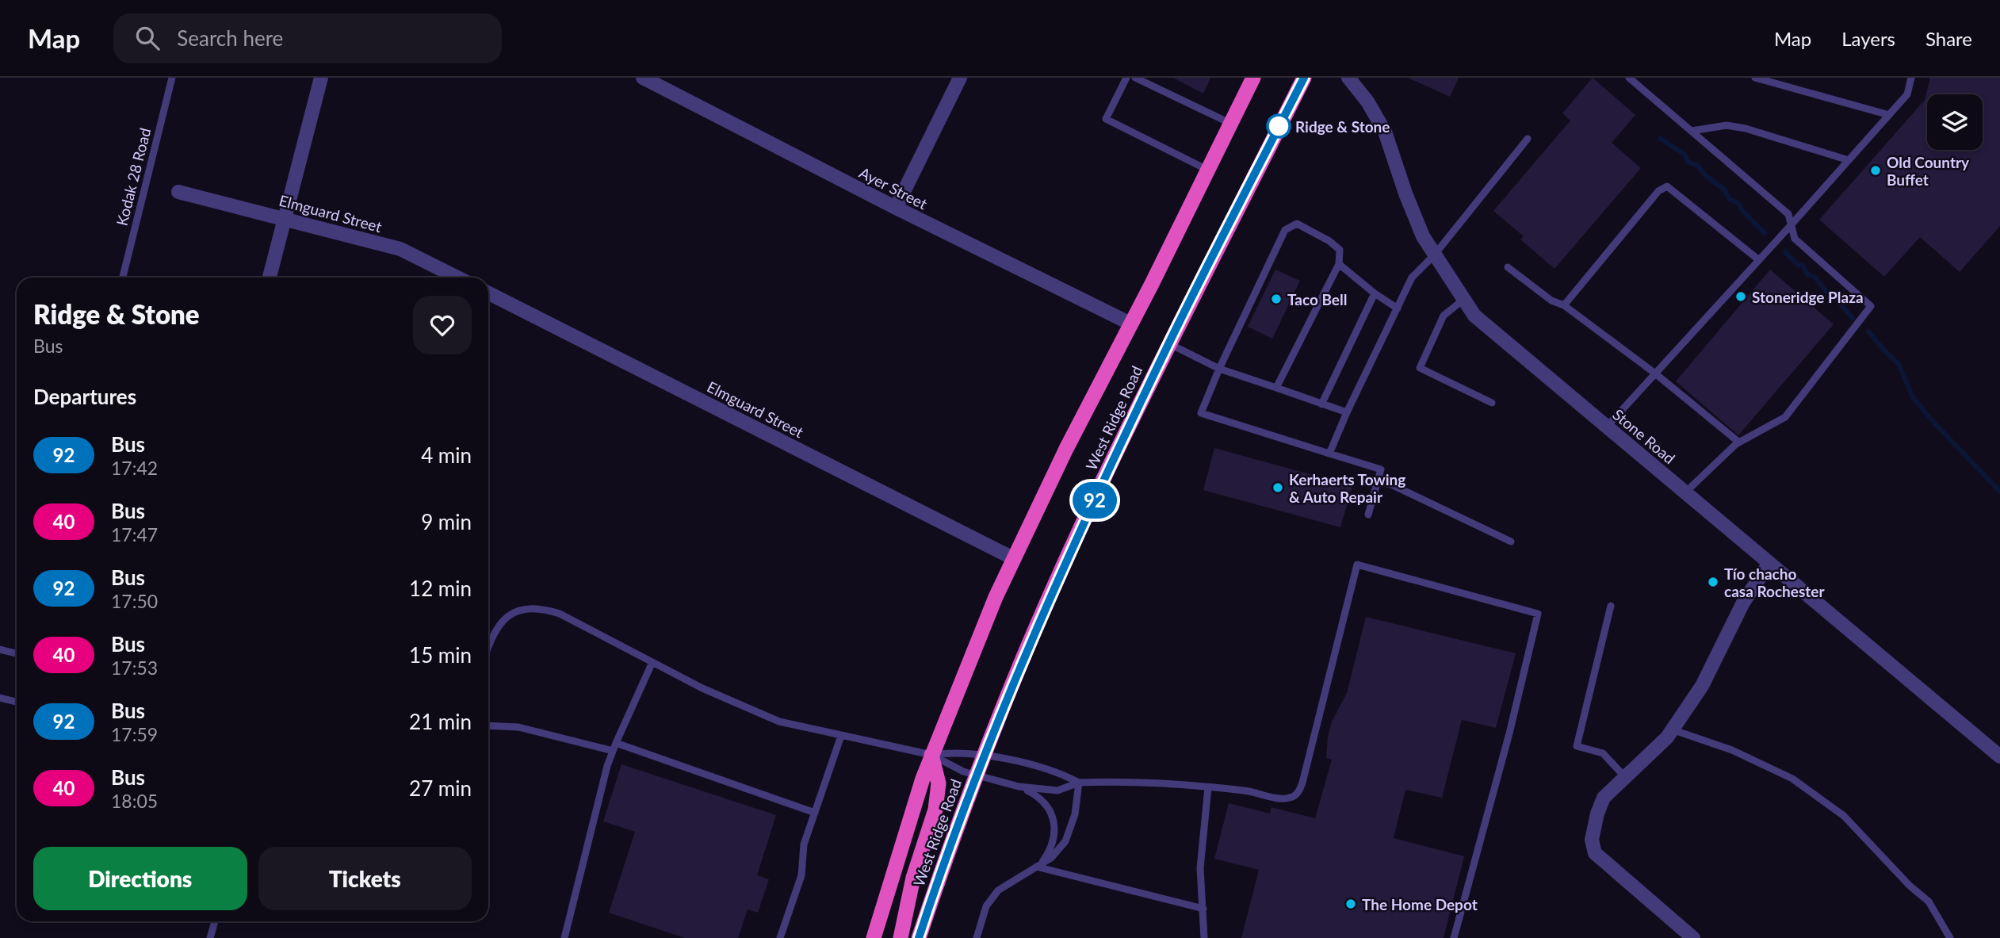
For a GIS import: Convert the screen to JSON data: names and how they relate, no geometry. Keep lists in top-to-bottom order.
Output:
{
  "streets": {
    "highway": ["West Ridge Road"],
    "street": ["Ayer Street", "Elmguard Street", "Stone Road"],
    "lane": ["Kodak 28 Road"]
  },
  "crossings": [
    ["Ayer Street", "West Ridge Road"],
    ["Elmguard Street", "West Ridge Road"]
  ],
  "places": [
    "Ridge & Stone",
    "Old Country Buffet",
    "Stoneridge Plaza",
    "Taco Bell",
    "Kerhaerts Towing & Auto Repair",
    "Tío chacho casa Rochester",
    "The Home Depot"
  ],
  "lines": ["bus line 92"],
  "page": {
    "header": "Map",
    "search": "Search here",
    "nav": ["Map", "Layers", "Share"],
    "on_map": "92",
    "heading": [
      ["Ridge & Stone", "Bus"],
      "Departures"
    ],
    "list": [
      {
        "mark": "92",
        "name": "Bus",
        "note": "17:42",
        "value": "4 min"
      },
      {
        "mark": "40",
        "name": "Bus",
        "note": "17:47",
        "value": "9 min"
      },
      {
        "mark": "92",
        "name": "Bus",
        "note": "17:50",
        "value": "12 min"
      },
      {
        "mark": "40",
        "name": "Bus",
        "note": "17:53",
        "value": "15 min"
      },
      {
        "mark": "92",
        "name": "Bus",
        "note": "17:59",
        "value": "21 min"
      },
      {
        "mark": "40",
        "name": "Bus",
        "note": "18:05",
        "value": "27 min"
      }
    ],
    "buttons": ["Directions", "Tickets"]
  }
}
